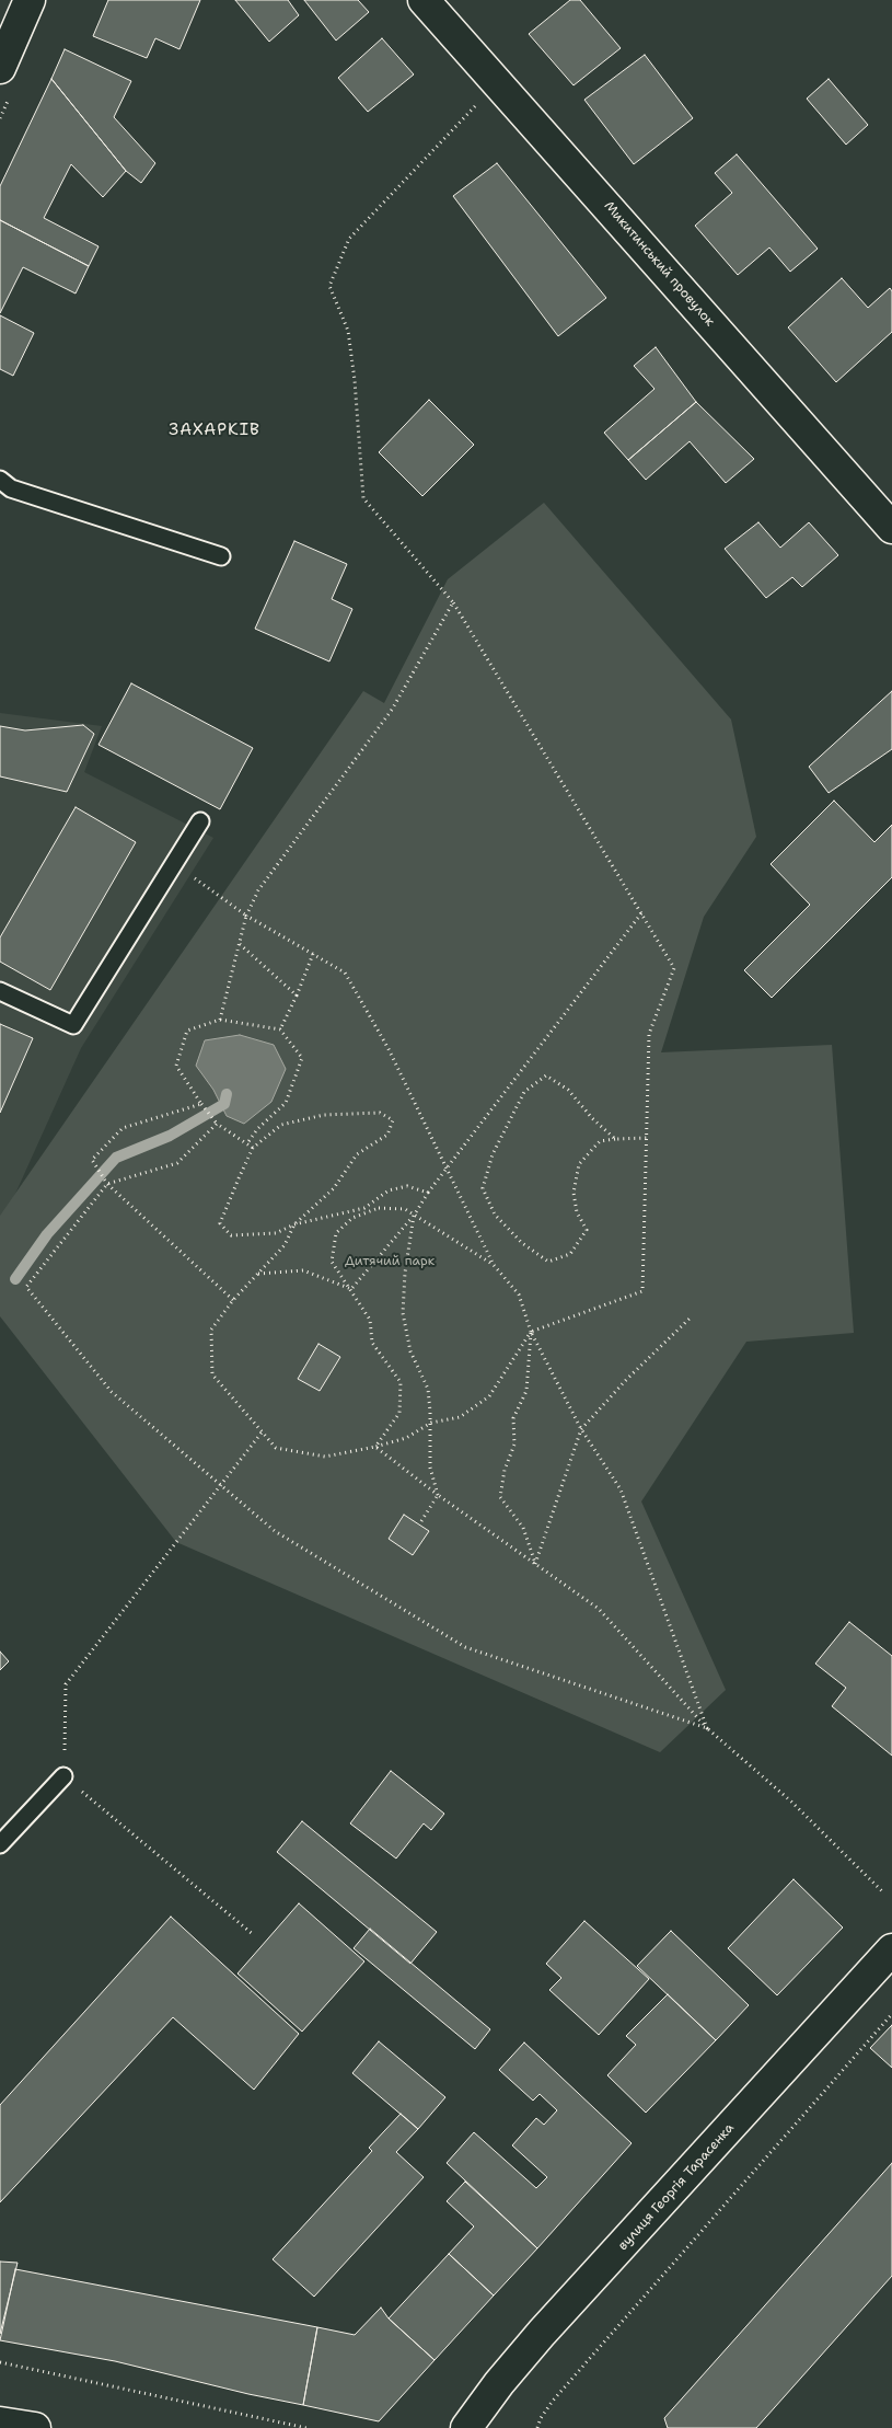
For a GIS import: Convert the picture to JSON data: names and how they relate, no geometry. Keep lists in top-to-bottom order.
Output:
{
  "streets": {
    "street": ["Микитинський провулок", "вулиця Георгія Тарасенка"]
  },
  "districts": ["ЗАХАРКІВ"],
  "parks": ["Дитячий парк"]
}
